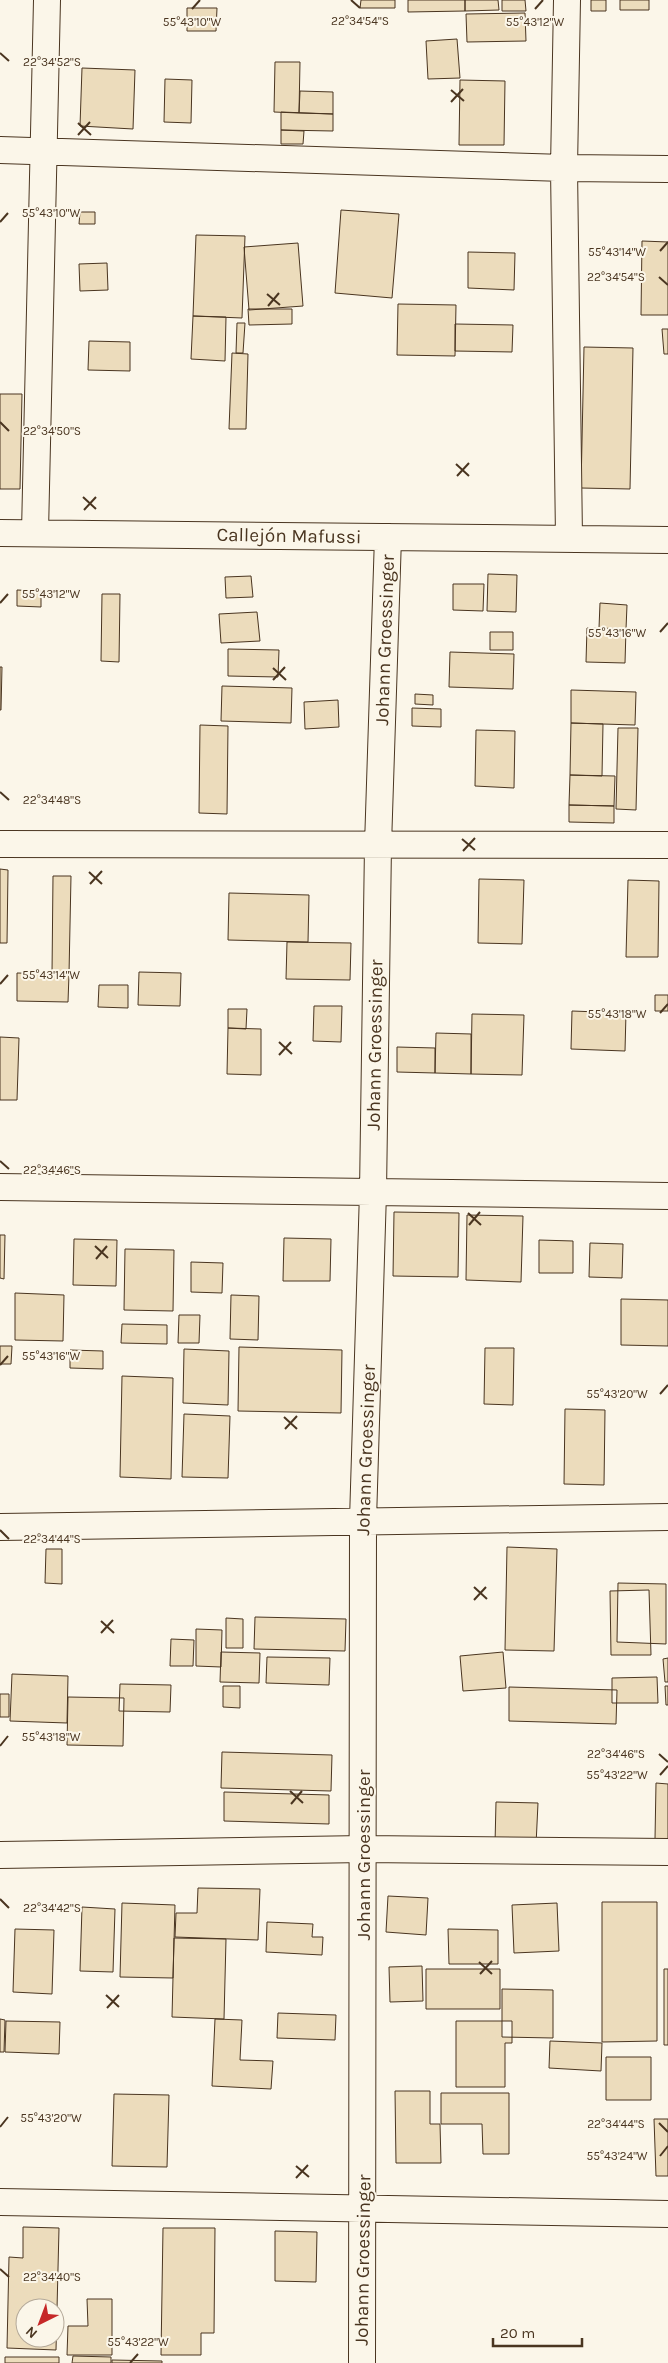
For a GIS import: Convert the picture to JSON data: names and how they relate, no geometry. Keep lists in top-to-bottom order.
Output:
{
  "streets": {
    "street": ["Callejón Mafussi", "Johann Groessinger"]
  },
  "crossings": [
    ["Callejón Mafussi", "Johann Groessinger"]
  ],
  "scale_bar": "20 m",
  "north": "bottom left",
  "coordinates": [
    "22°34'54\"S",
    "55°43'10\"W",
    "55°43'12\"W",
    "22°34'52\"S",
    "55°43'14\"W",
    "22°34'50\"S",
    "55°43'16\"W",
    "22°34'48\"S",
    "55°43'18\"W",
    "22°34'46\"S",
    "55°43'20\"W",
    "22°34'44\"S",
    "55°43'22\"W",
    "22°34'42\"S",
    "55°43'24\"W",
    "22°34'40\"S"
  ]
}
